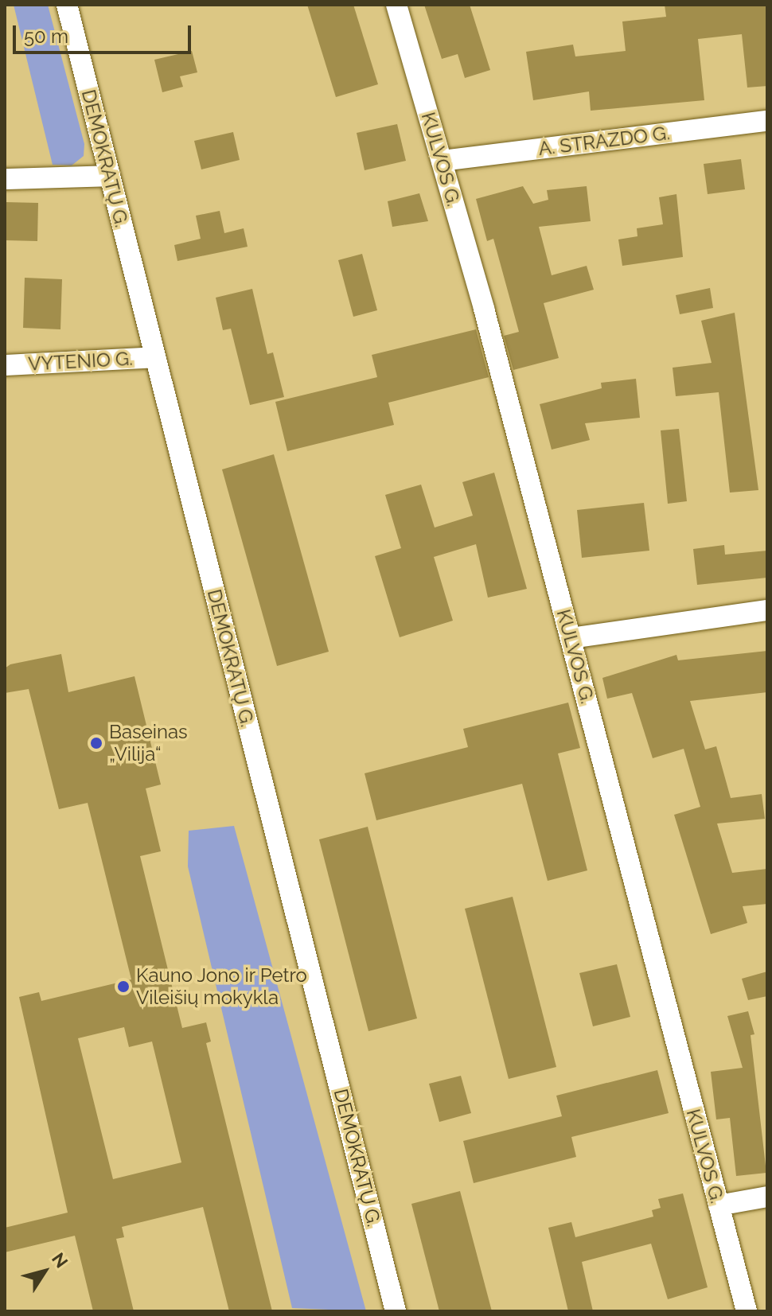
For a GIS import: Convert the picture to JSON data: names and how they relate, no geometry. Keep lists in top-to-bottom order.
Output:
{
  "streets": {
    "street": [
      "A. STRAZDO G.",
      "DEMOKRATŲ G.",
      "KULVOS G.",
      "VYTENIO G."
    ]
  },
  "crossings": [
    ["A. STRAZDO G.", "KULVOS G."],
    ["DEMOKRATŲ G.", "VYTENIO G."]
  ],
  "places": ["Baseinas „Vilija“", "Kauno Jono ir Petro Vileišių mokykla"],
  "scale_bar": "50 m",
  "north": "top right"
}
